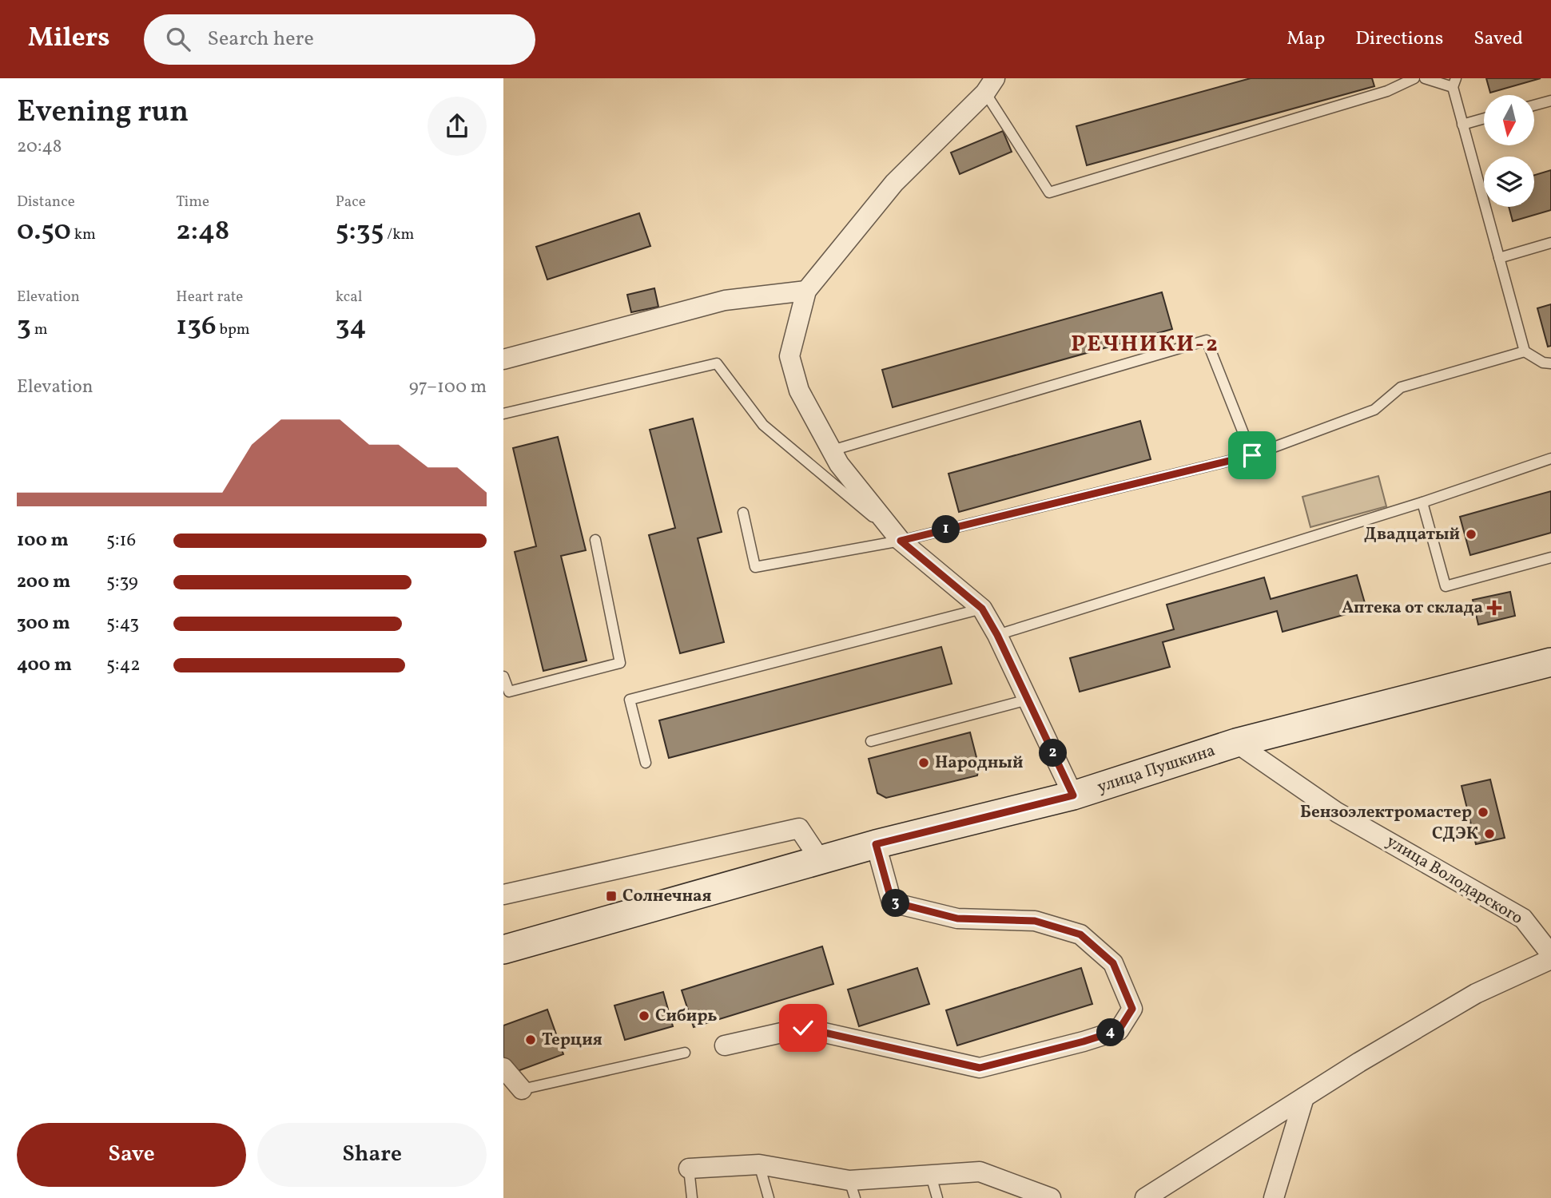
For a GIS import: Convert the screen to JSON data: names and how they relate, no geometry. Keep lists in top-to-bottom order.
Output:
{
  "streets": {
    "main road": ["улица Пушкина"],
    "street": ["улица Володарского"]
  },
  "crossings": [
    ["улица Пушкина", "улица Володарского"]
  ],
  "districts": ["РЕЧНИКИ-2"],
  "places": {
    "other": [
      "Двадцатый",
      "Народный",
      "Бензоэлектромастер",
      "СДЭК",
      "Сибирь",
      "Терция"
    ],
    "health": ["Аптека от склада"],
    "transit": ["Солнечная"]
  },
  "north": "bottom",
  "page": {
    "header": "Milers",
    "search": "Search here",
    "nav": ["Map", "Directions", "Saved"],
    "heading": ["Evening run", "20:48"],
    "stats": [
      ["Distance", "0.50 km"],
      ["Time", "2:48"],
      ["Pace", "5:35 /km"],
      ["Elevation", "3 m"],
      ["Heart rate", "136 bpm"],
      ["kcal", "34"]
    ],
    "chart": ["Elevation", "97–100 m"],
    "pins": [
      "1",
      "2",
      "3",
      "4"
    ],
    "list": [
      {
        "name": "100 m",
        "note": "5:16"
      },
      {
        "name": "200 m",
        "note": "5:39"
      },
      {
        "name": "300 m",
        "note": "5:43"
      },
      {
        "name": "400 m",
        "note": "5:42"
      }
    ],
    "buttons": ["Save", "Share"]
  }
}
